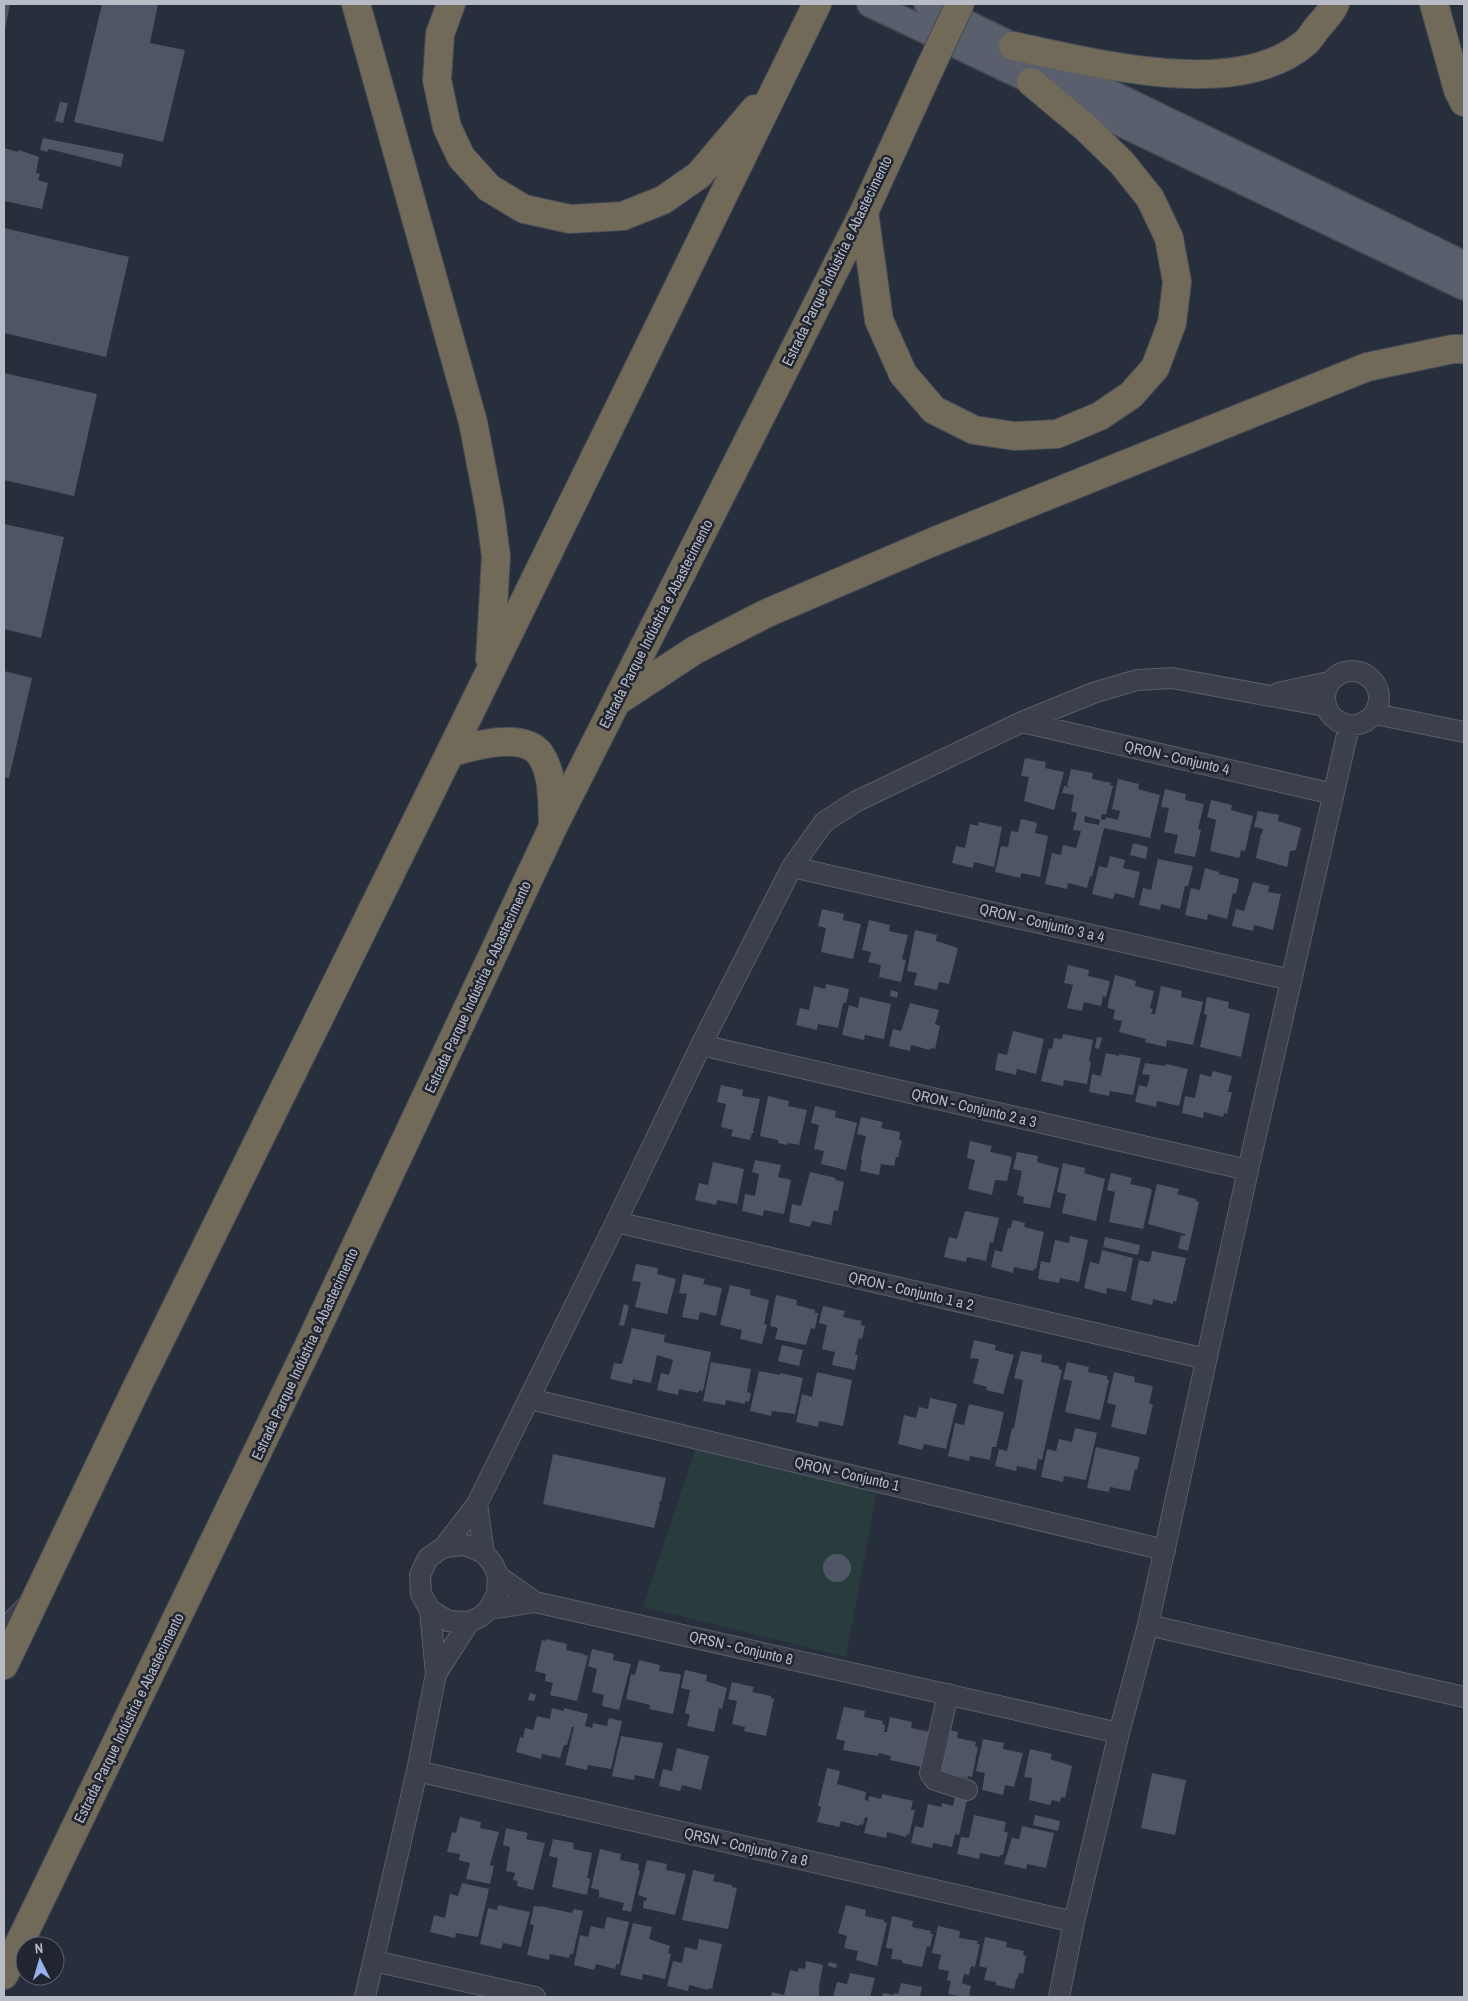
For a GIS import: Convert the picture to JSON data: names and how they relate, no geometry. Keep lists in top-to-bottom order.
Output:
{
  "streets": {
    "highway": ["Estrada Parque Indústria e Abastecimento"],
    "street": [
      "QRON - Conjunto 4",
      "QRON - Conjunto 3 a 4",
      "QRON - Conjunto 2 a 3",
      "QRON - Conjunto 1 a 2",
      "QRON - Conjunto 1",
      "QRSN - Conjunto 8",
      "QRSN - Conjunto 7 a 8"
    ]
  },
  "north": "top"
}
